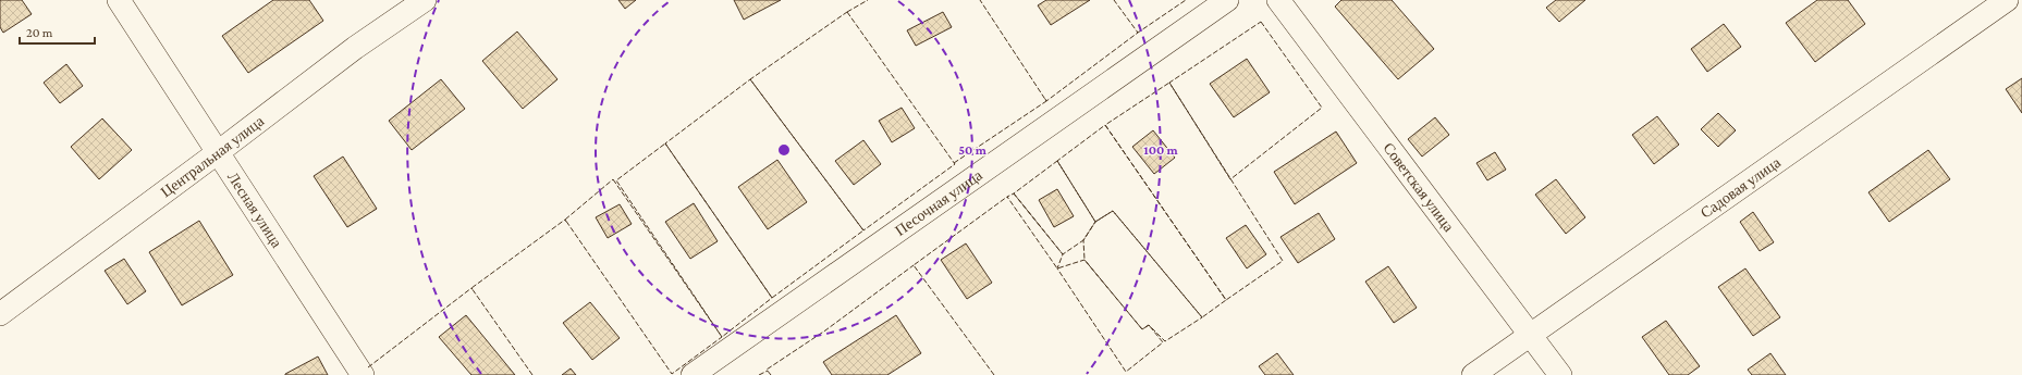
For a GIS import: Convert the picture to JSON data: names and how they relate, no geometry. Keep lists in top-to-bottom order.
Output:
{
  "streets": {
    "street": [
      "Центральная улица",
      "Советская улица",
      "Садовая улица",
      "Песочная улица",
      "Лесная улица"
    ]
  },
  "crossings": [
    ["Центральная улица", "Лесная улица"],
    ["Советская улица", "Садовая улица"]
  ],
  "scale_bar": "20 m",
  "rings": ["50 m", "100 m"]
}
